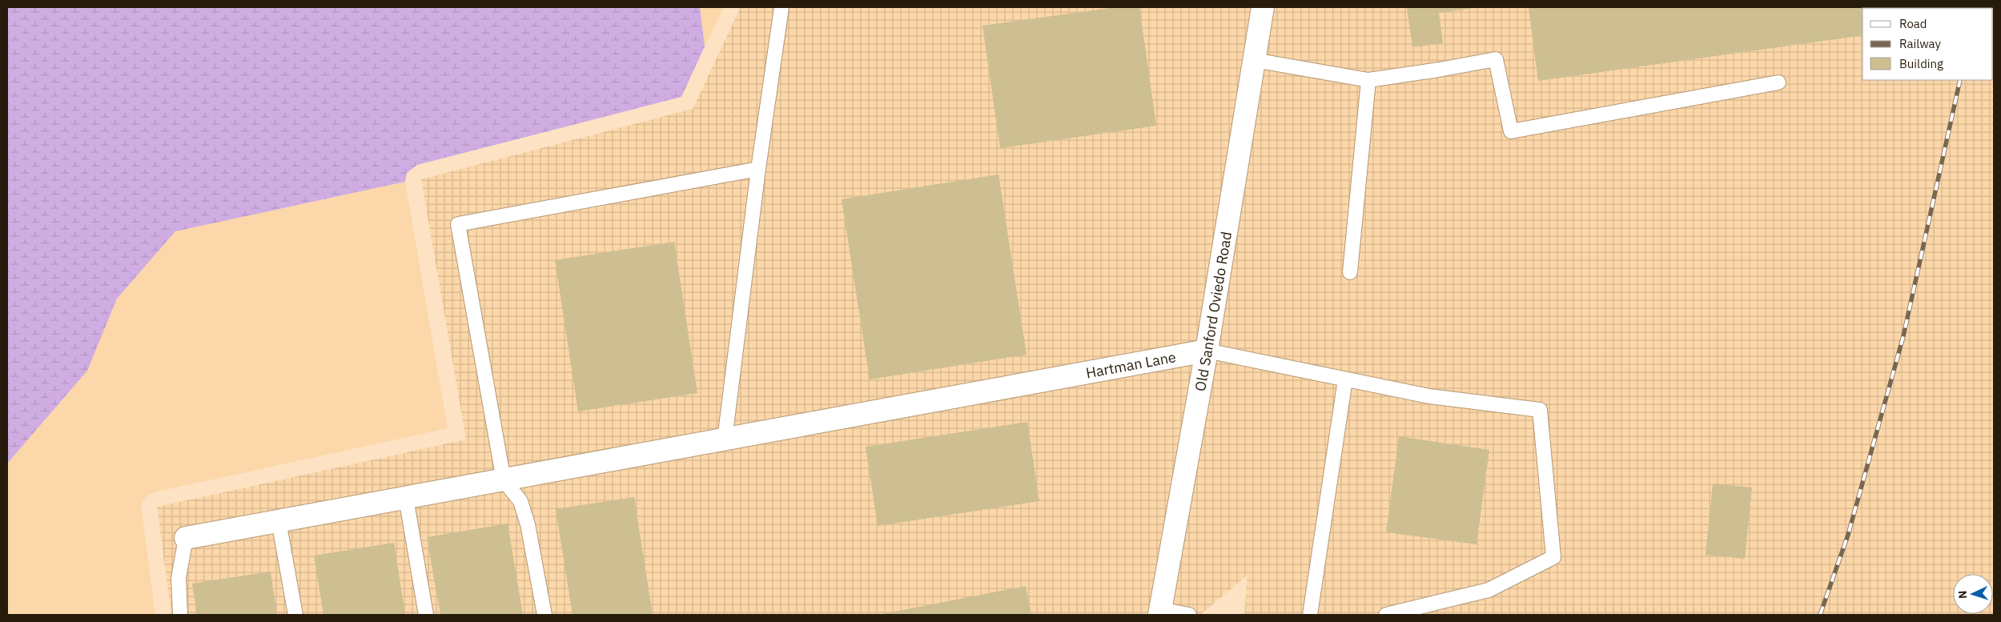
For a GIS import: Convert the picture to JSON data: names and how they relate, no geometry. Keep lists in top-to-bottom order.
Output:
{
  "streets": {
    "street": ["Old Sanford Oviedo Road", "Hartman Lane"]
  },
  "crossings": [
    ["Old Sanford Oviedo Road", "Hartman Lane"]
  ],
  "legend": ["Road", "Railway", "Building"],
  "north": "left"
}
